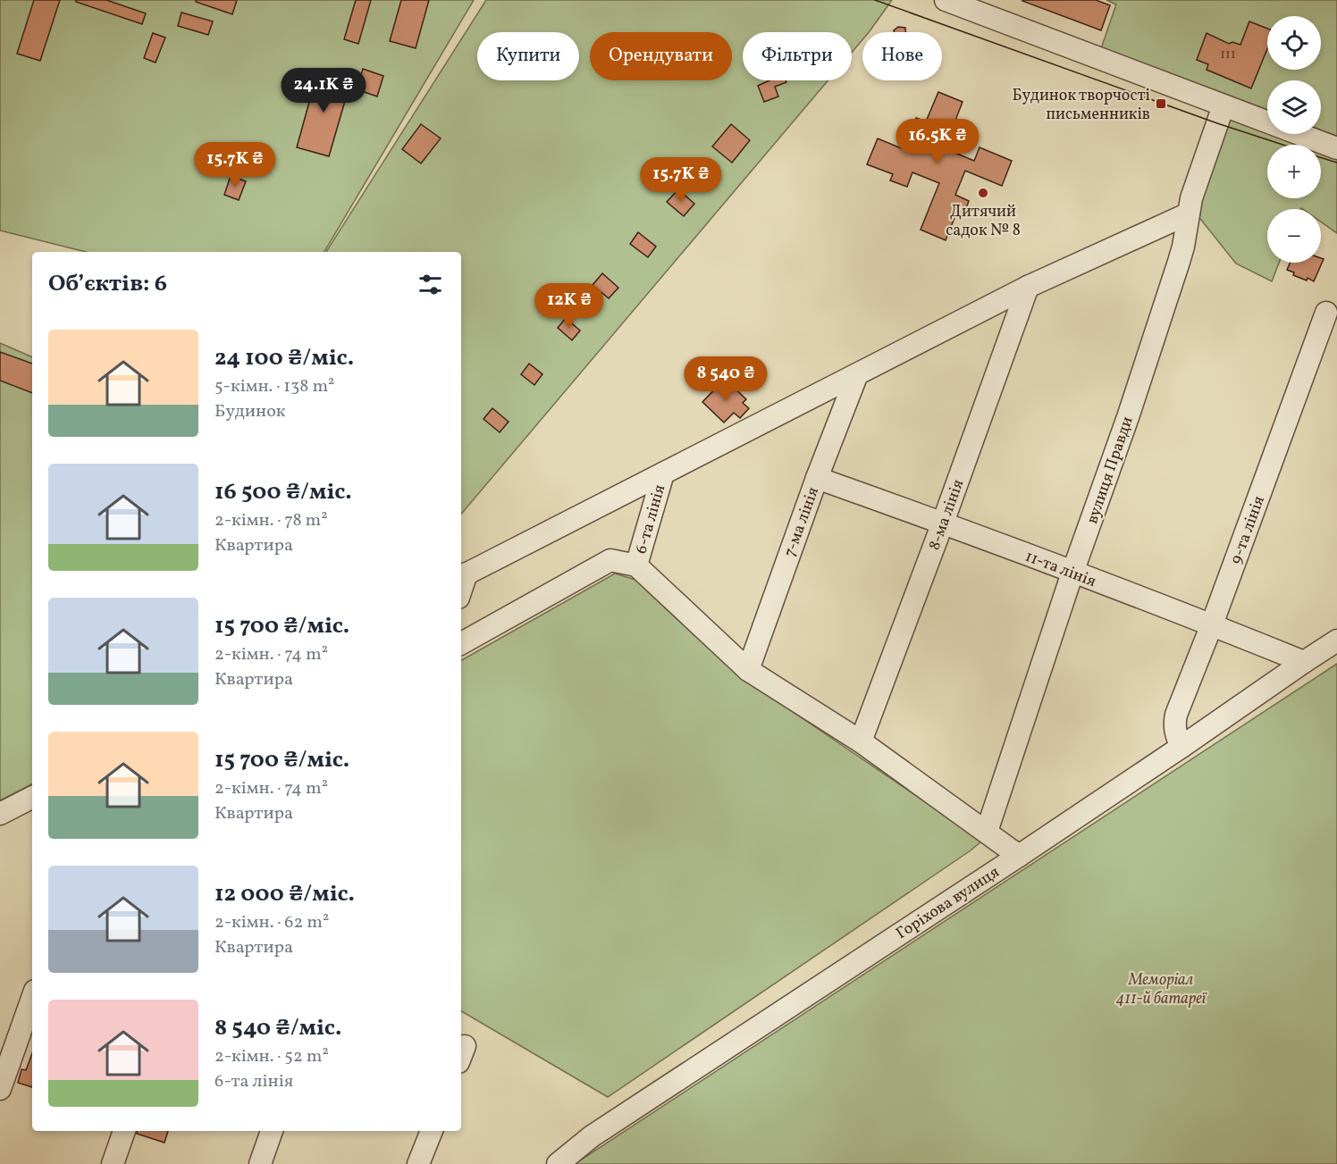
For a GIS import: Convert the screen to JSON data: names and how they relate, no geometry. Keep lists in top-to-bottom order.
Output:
{
  "streets": {
    "street": [
      "вулиця Правди",
      "8-ма лінія",
      "6-та лінія",
      "7-ма лінія",
      "9-та лінія",
      "11-та лінія",
      "Горіхова вулиця"
    ]
  },
  "crossings": [
    ["вулиця Правди", "11-та лінія"],
    ["8-ма лінія", "11-та лінія"],
    ["7-ма лінія", "11-та лінія"],
    ["9-та лінія", "11-та лінія"],
    ["9-та лінія", "Горіхова вулиця"],
    ["11-та лінія", "Горіхова вулиця"]
  ],
  "parks": ["Меморіал 411-й батареї"],
  "places": {
    "transit": ["Будинок творчості письменників"],
    "other": ["Дитячий садок № 8"]
  },
  "house_numbers": ["111"],
  "page": {
    "map_buttons": ["+", "−"],
    "chip": [
      "Купити",
      "Орендувати",
      "Фільтри",
      "Нове"
    ],
    "price": [
      "24.1K ₴",
      "16.5K ₴",
      "15.7K ₴",
      "15.7K ₴",
      "12K ₴",
      "8 540 ₴"
    ],
    "heading": "Об’єктів: 6",
    "list": [
      {
        "name": "24 100 ₴/міс.",
        "note": "5-кімн. · 138 m² · Будинок"
      },
      {
        "name": "16 500 ₴/міс.",
        "note": "2-кімн. · 78 m² · Квартира"
      },
      {
        "name": "15 700 ₴/міс.",
        "note": "2-кімн. · 74 m² · Квартира"
      },
      {
        "name": "15 700 ₴/міс.",
        "note": "2-кімн. · 74 m² · Квартира"
      },
      {
        "name": "12 000 ₴/міс.",
        "note": "2-кімн. · 62 m² · Квартира"
      },
      {
        "name": "8 540 ₴/міс.",
        "note": "2-кімн. · 52 m² · 6-та лінія"
      }
    ]
  }
}
